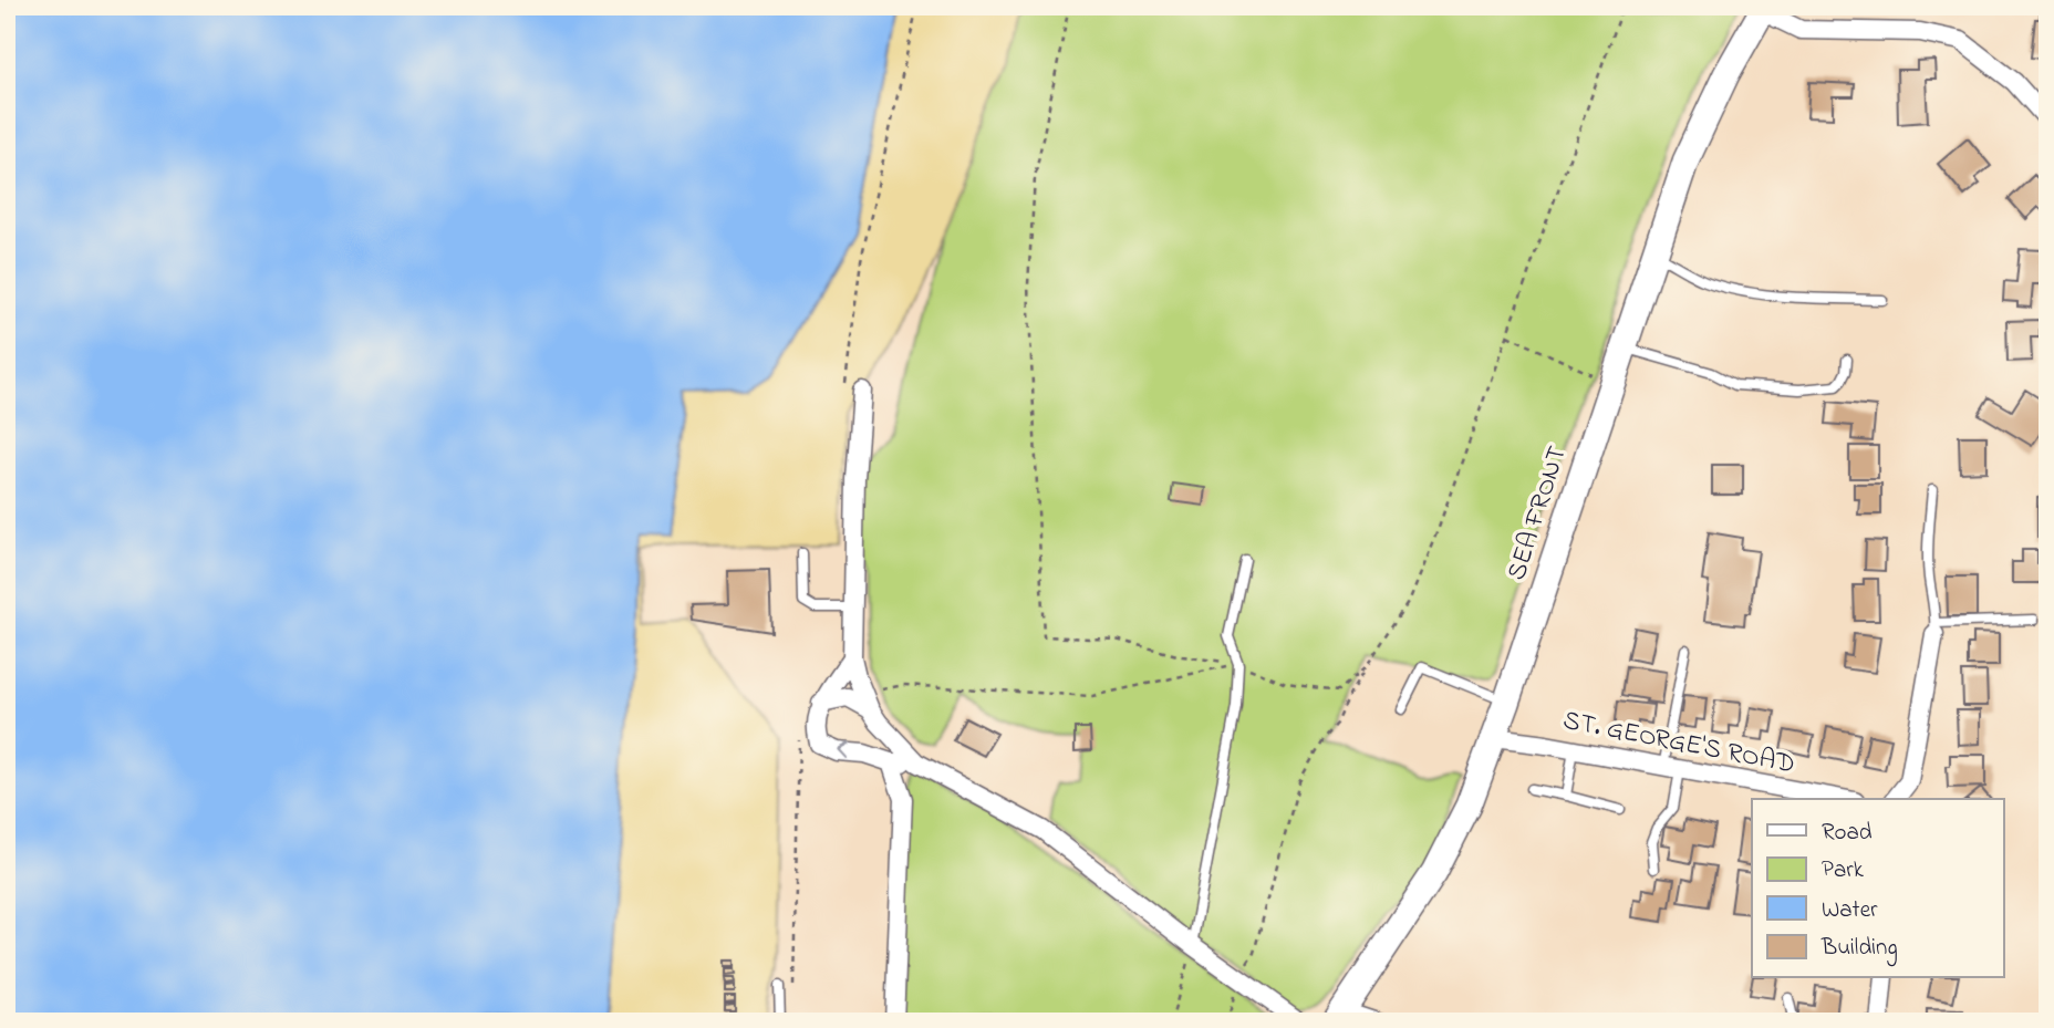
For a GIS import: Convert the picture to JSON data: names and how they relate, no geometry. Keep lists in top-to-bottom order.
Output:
{
  "streets": {
    "street": ["SEA FRONT", "ST. GEORGE'S ROAD"]
  },
  "crossings": [
    ["SEA FRONT", "ST. GEORGE'S ROAD"]
  ],
  "legend": [
    "Road",
    "Park",
    "Water",
    "Building"
  ]
}
